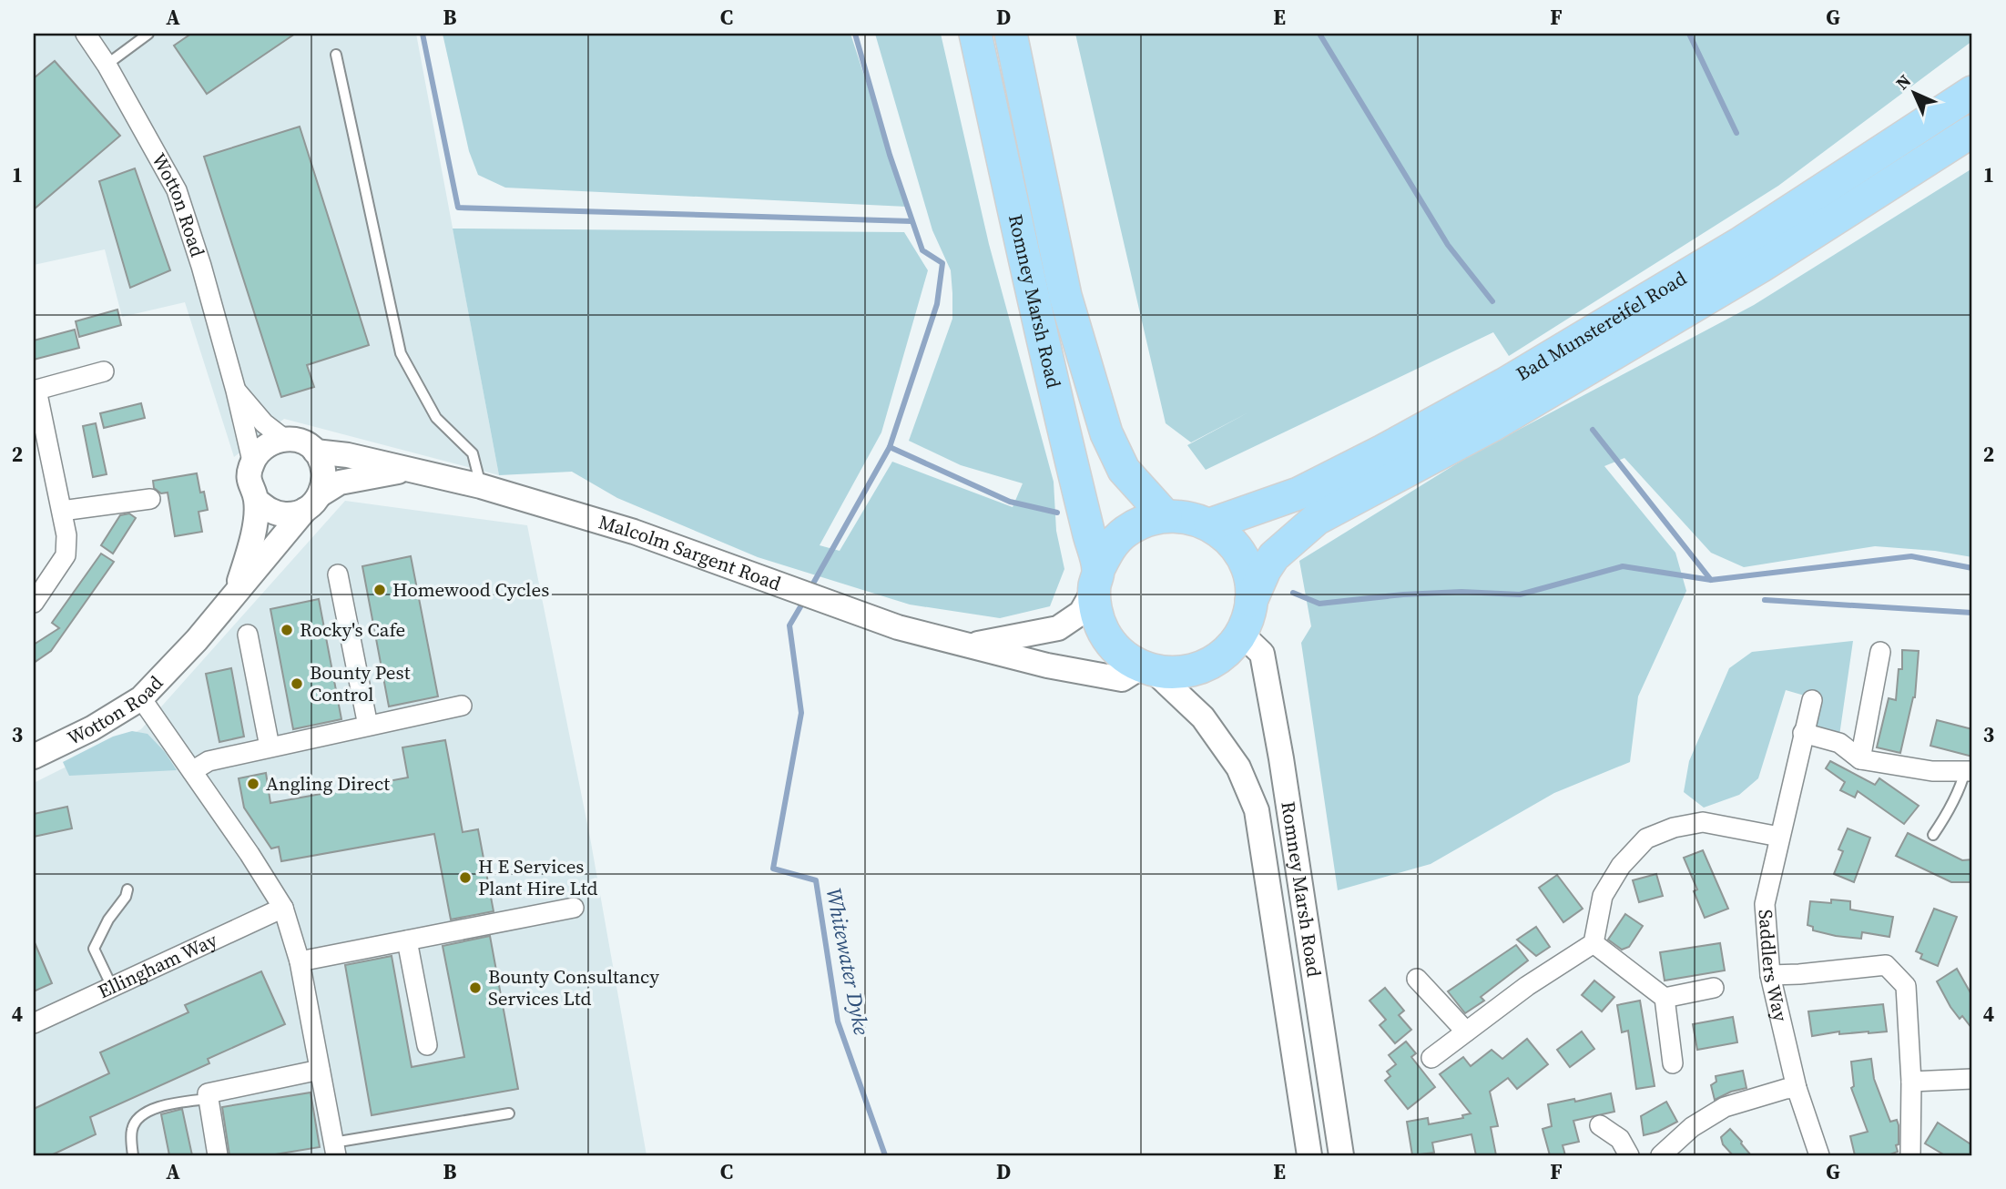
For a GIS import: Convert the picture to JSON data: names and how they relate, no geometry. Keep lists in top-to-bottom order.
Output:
{
  "streets": {
    "main road": ["Romney Marsh Road", "Bad Munstereifel Road"],
    "street": [
      "Wotton Road",
      "Malcolm Sargent Road",
      "Saddlers Way",
      "Ellingham Way"
    ]
  },
  "crossings": [
    ["Wotton Road", "Malcolm Sargent Road"],
    ["Romney Marsh Road", "Bad Munstereifel Road"],
    ["Romney Marsh Road", "Malcolm Sargent Road"],
    ["Bad Munstereifel Road", "Malcolm Sargent Road"]
  ],
  "water": ["Whitewater Dyke"],
  "places": [
    "Homewood Cycles",
    "Rocky's Cafe",
    "Bounty Pest Control",
    "Angling Direct",
    "H E Services Plant Hire Ltd",
    "Bounty Consultancy Services Ltd"
  ],
  "north": "top left",
  "grid": {
    "columns": [
      "A",
      "B",
      "C",
      "D",
      "E",
      "F",
      "G"
    ],
    "rows": [
      "1",
      "2",
      "3",
      "4"
    ]
  }
}
